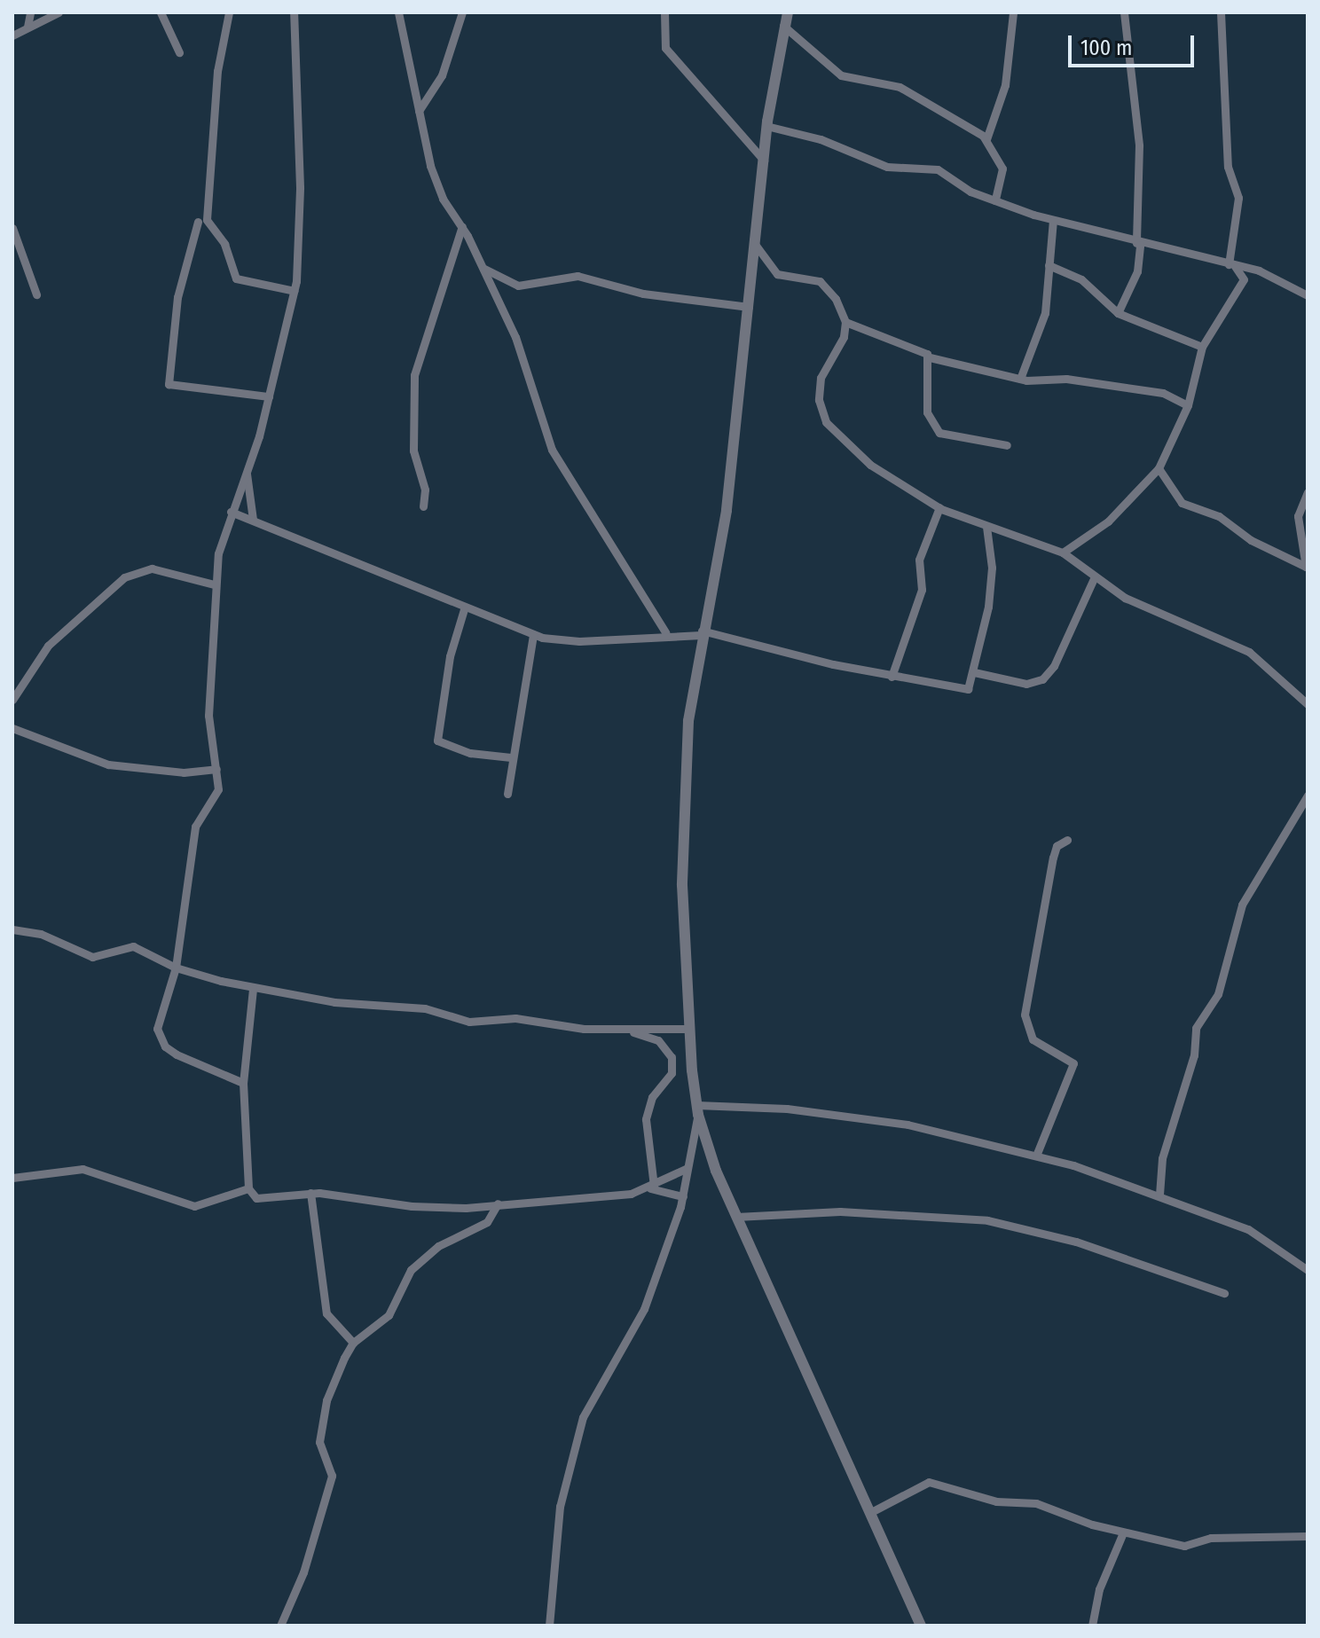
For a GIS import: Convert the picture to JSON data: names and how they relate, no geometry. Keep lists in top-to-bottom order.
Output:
{
  "scale_bar": "100 m"
}
